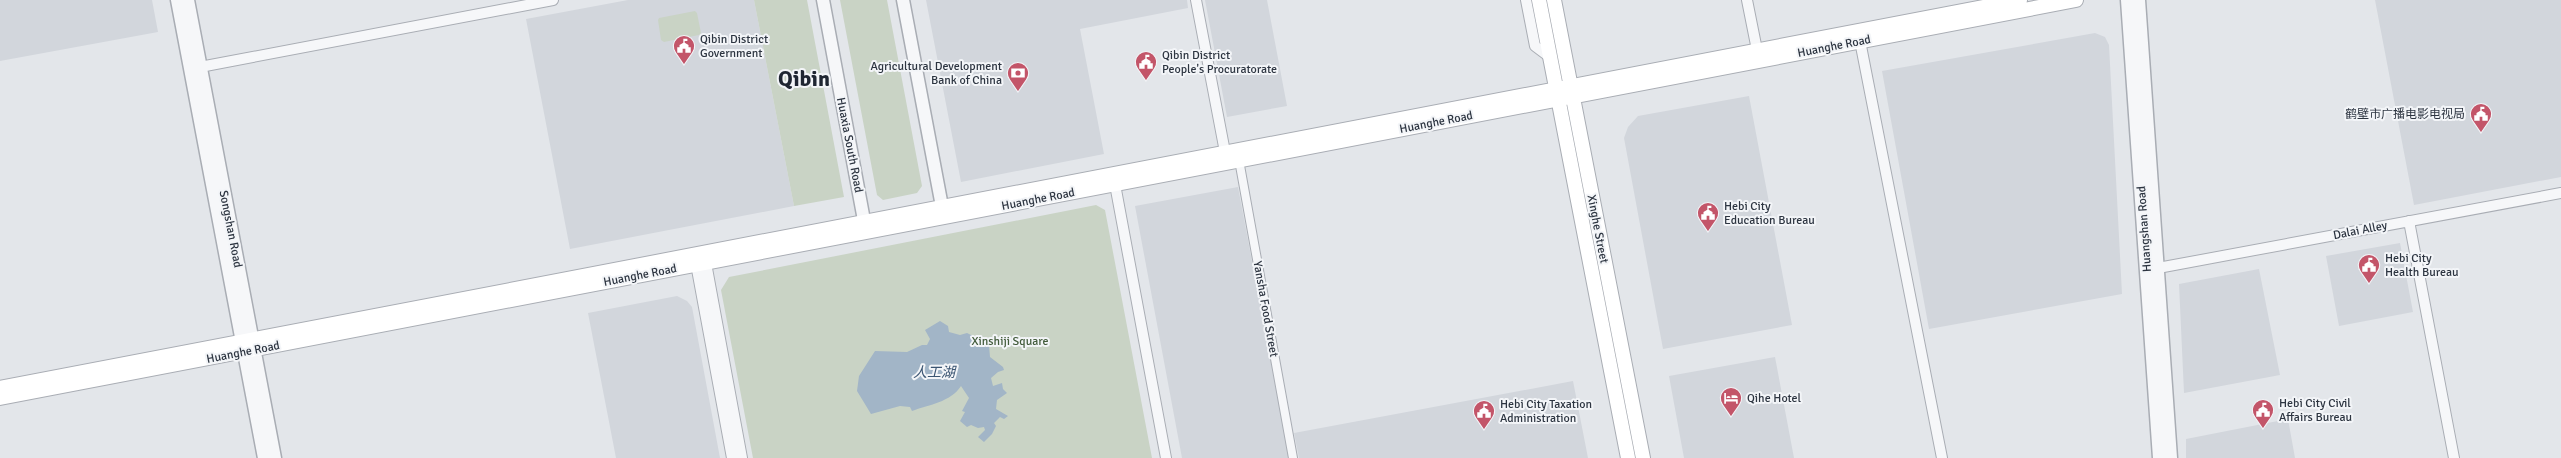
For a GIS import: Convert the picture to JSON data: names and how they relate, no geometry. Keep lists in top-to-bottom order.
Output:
{
  "streets": {
    "main road": ["Huanghe Road", "Xinghe Street"],
    "street": [
      "Huaxia South Road",
      "Songshan Road",
      "Huangshan Road",
      "Dalai Alley",
      "Yansha Food Street"
    ]
  },
  "crossings": [
    ["Huanghe Road", "Huaxia South Road"],
    ["Huanghe Road", "Songshan Road"],
    ["Huanghe Road", "Xinghe Street"],
    ["Huanghe Road", "Yansha Food Street"],
    ["Huangshan Road", "Dalai Alley"]
  ],
  "districts": ["Qibin"],
  "water": ["人工湖"],
  "parks": ["Xinshiji Square"],
  "places": {
    "public building": [
      "Qibin District Government",
      "Qibin District People's Procuratorate",
      "鹤壁市广播电影电视局",
      "Hebi City Education Bureau",
      "Hebi City Health Bureau",
      "Hebi City Civil Affairs Bureau",
      "Hebi City Taxation Administration"
    ],
    "bank": ["Agricultural Development Bank of China"],
    "hotel": ["Qihe Hotel"]
  }
}
